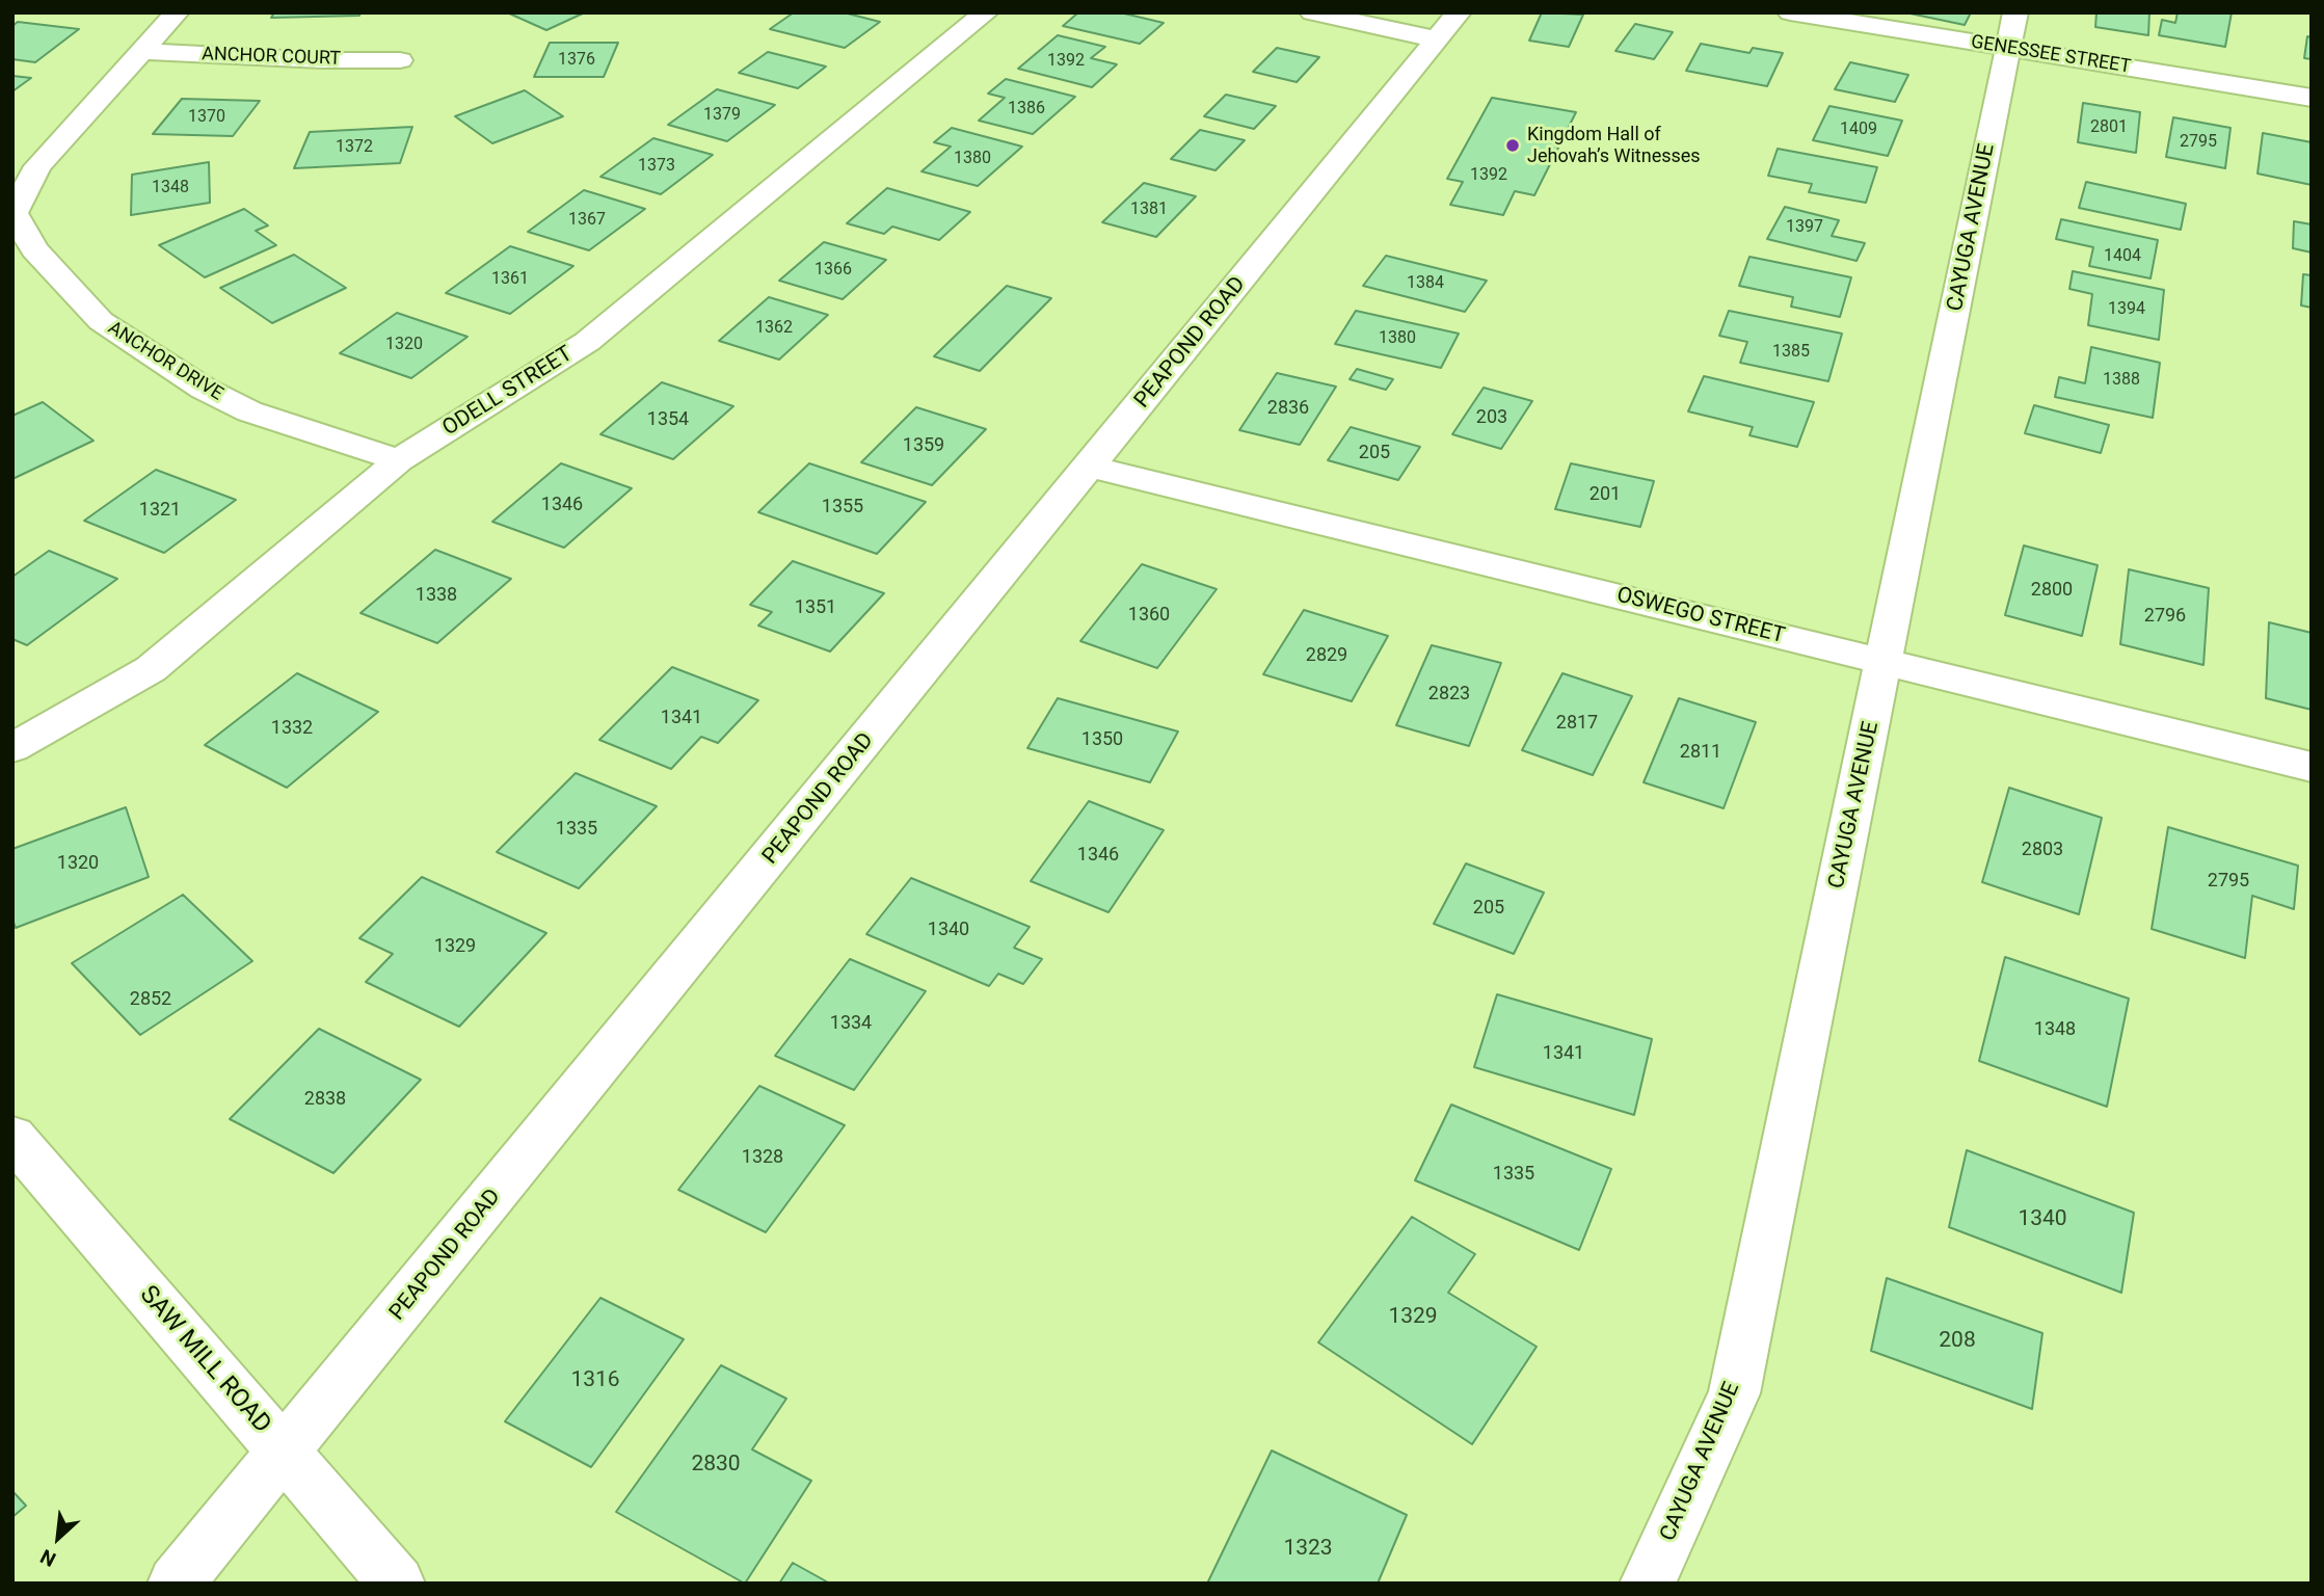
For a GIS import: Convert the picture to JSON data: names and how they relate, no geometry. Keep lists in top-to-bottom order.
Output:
{
  "streets": {
    "street": [
      "GENESSEE STREET",
      "ANCHOR COURT",
      "CAYUGA AVENUE",
      "PEAPOND ROAD",
      "ANCHOR DRIVE",
      "ODELL STREET",
      "OSWEGO STREET",
      "SAW MILL ROAD"
    ]
  },
  "crossings": [
    ["GENESSEE STREET", "CAYUGA AVENUE"],
    ["ANCHOR COURT", "ANCHOR DRIVE"],
    ["CAYUGA AVENUE", "OSWEGO STREET"],
    ["PEAPOND ROAD", "OSWEGO STREET"],
    ["PEAPOND ROAD", "SAW MILL ROAD"],
    ["ANCHOR DRIVE", "ODELL STREET"]
  ],
  "places": ["Kingdom Hall of Jehovah’s Witnesses"],
  "house_numbers": [
    "1376",
    "1392",
    "1386",
    "1379",
    "1370",
    "2801",
    "1409",
    "2795",
    "1372",
    "1380",
    "1373",
    "1392",
    "1348",
    "1381",
    "1367",
    "1397",
    "1404",
    "1366",
    "1361",
    "1384",
    "1394",
    "1362",
    "1380",
    "1320",
    "1385",
    "1388",
    "2836",
    "203",
    "1354",
    "1359",
    "205",
    "201",
    "1346",
    "1355",
    "1321",
    "2800",
    "1338",
    "1351",
    "1360",
    "2796",
    "2829",
    "2823",
    "1341",
    "2817",
    "1332",
    "1350",
    "2811",
    "1335",
    "2803",
    "1346",
    "1320",
    "2795",
    "205",
    "1340",
    "1329",
    "2852",
    "1334",
    "1348",
    "1341",
    "2838",
    "1328",
    "1335",
    "1340",
    "1329",
    "208",
    "1316",
    "2830",
    "1323"
  ],
  "north": "bottom left"
}
